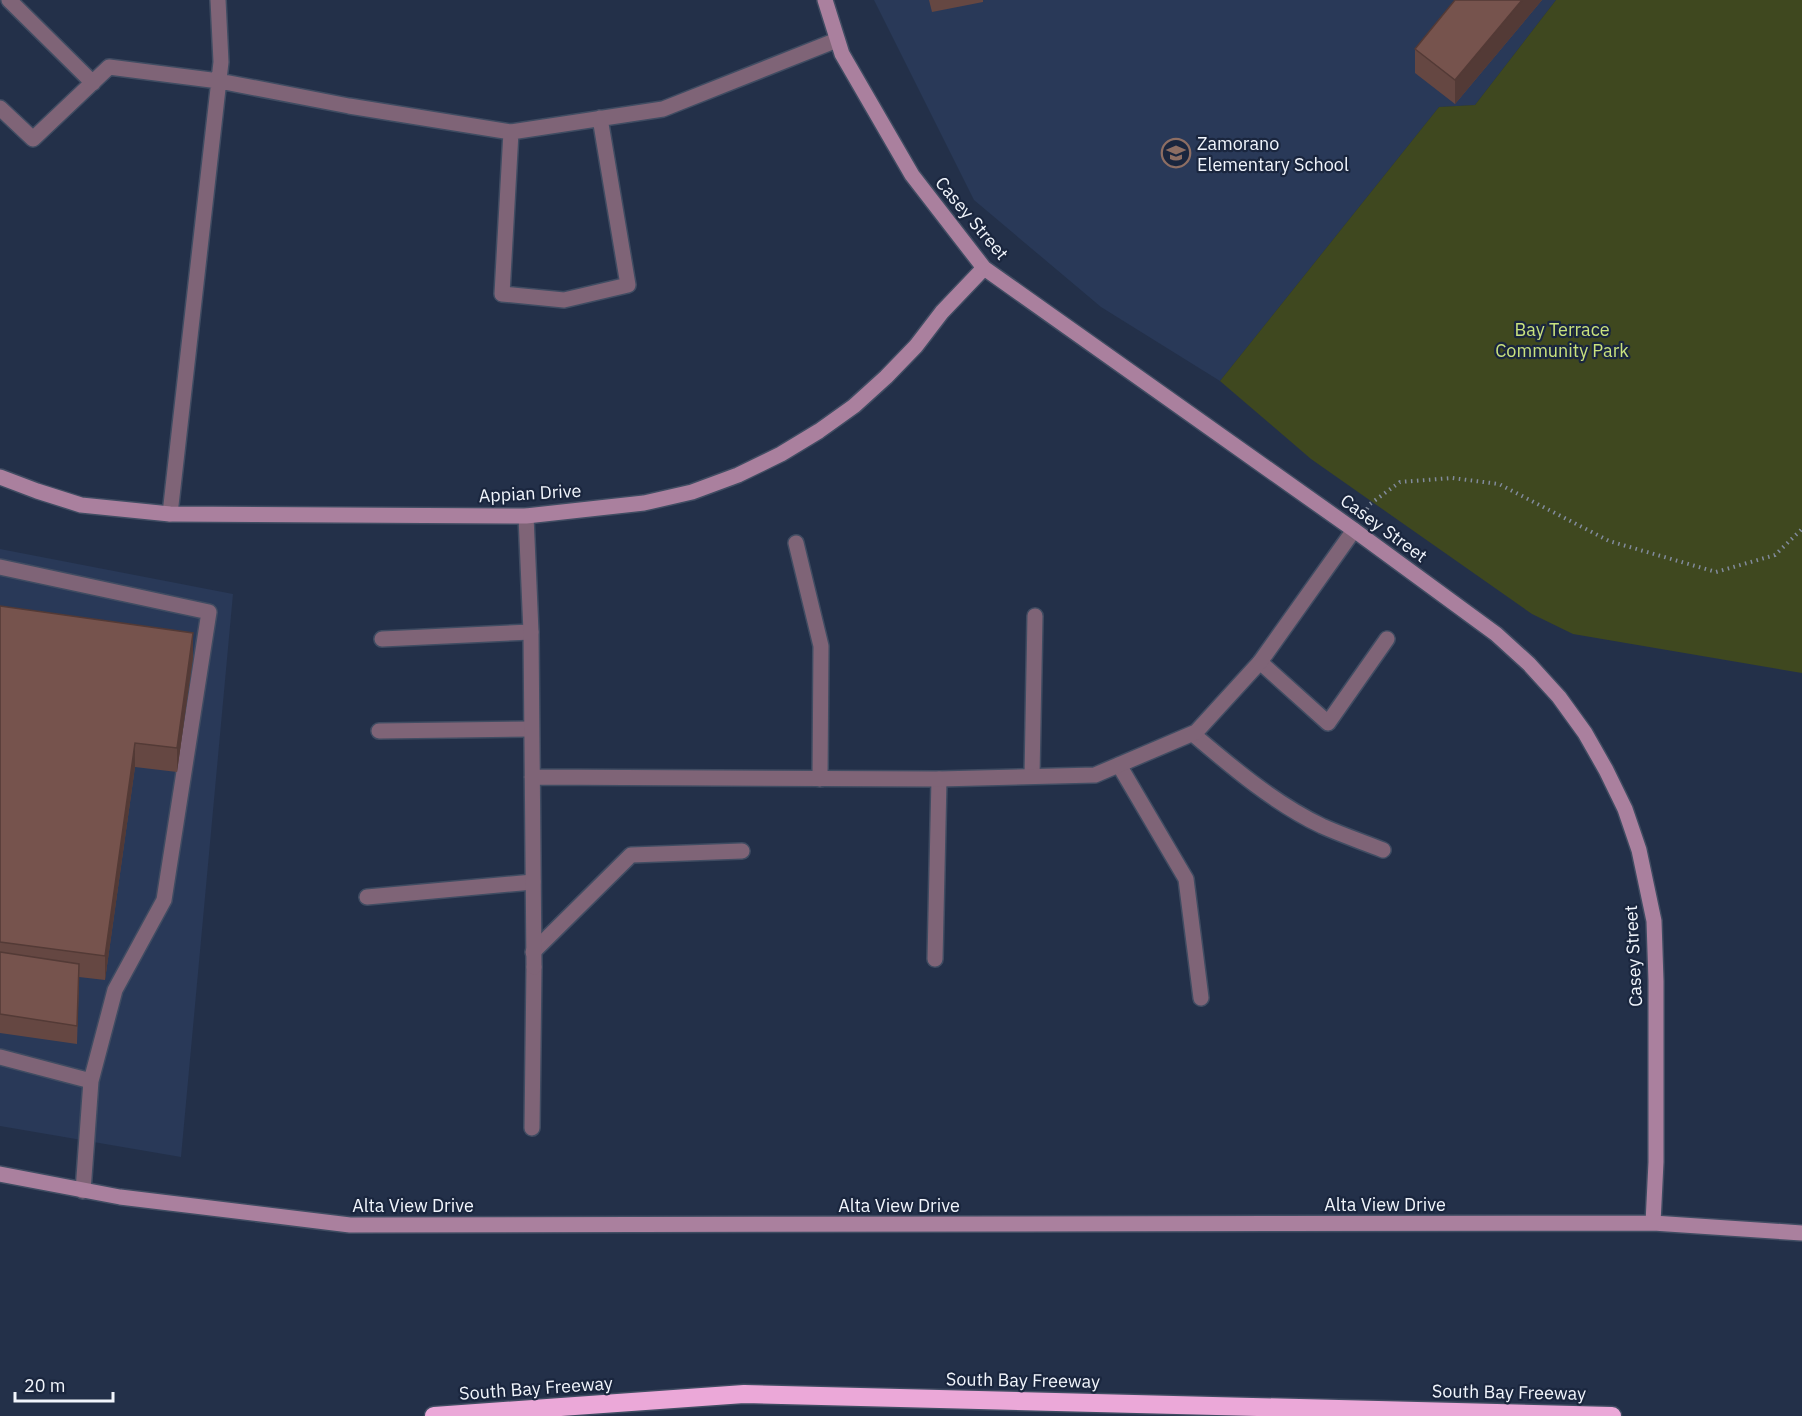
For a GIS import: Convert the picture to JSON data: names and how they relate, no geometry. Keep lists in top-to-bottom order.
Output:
{
  "streets": {
    "highway": ["South Bay Freeway"],
    "street": ["Casey Street", "Appian Drive", "Alta View Drive"]
  },
  "crossings": [
    ["Casey Street", "Appian Drive"],
    ["Casey Street", "Alta View Drive"]
  ],
  "parks": ["Bay Terrace Community Park"],
  "places": {
    "school or university": ["Zamorano Elementary School"]
  },
  "scale_bar": "20 m"
}
